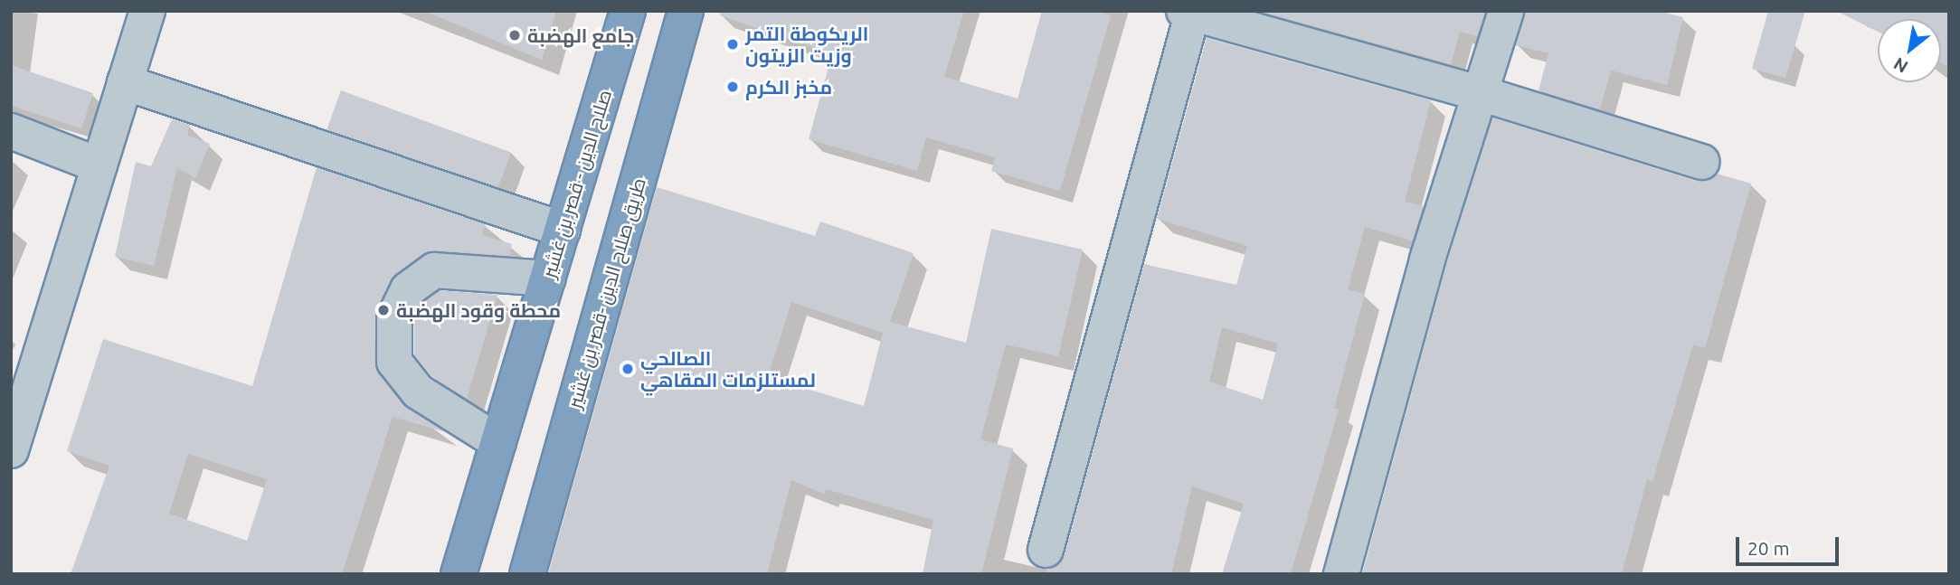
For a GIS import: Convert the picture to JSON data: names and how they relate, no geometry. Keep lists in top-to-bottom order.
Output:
{
  "streets": {
    "highway": ["صلاح الدين - قصر بن غشير", "طريق صلاح الدين -قصر بن غشير"]
  },
  "places": [
    "جامع الهضبة",
    "الريكوطة التمر وزيت الزيتون",
    "مخبز الكرم",
    "محطة وقود الهضبة",
    "الصالحي لمستلزمات المقاهي"
  ],
  "scale_bar": "20 m",
  "north": "bottom left"
}
